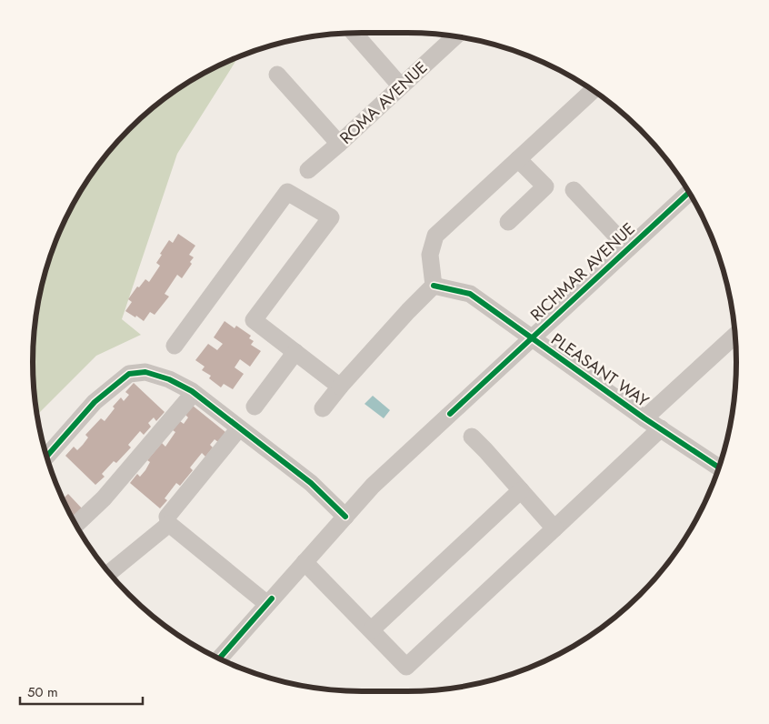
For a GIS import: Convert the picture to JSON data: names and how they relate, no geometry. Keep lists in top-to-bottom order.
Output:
{
  "streets": {
    "street": ["ROMA AVENUE", "RICHMAR AVENUE", "PLEASANT WAY"]
  },
  "crossings": [
    ["RICHMAR AVENUE", "PLEASANT WAY"]
  ],
  "scale_bar": "50 m"
}
